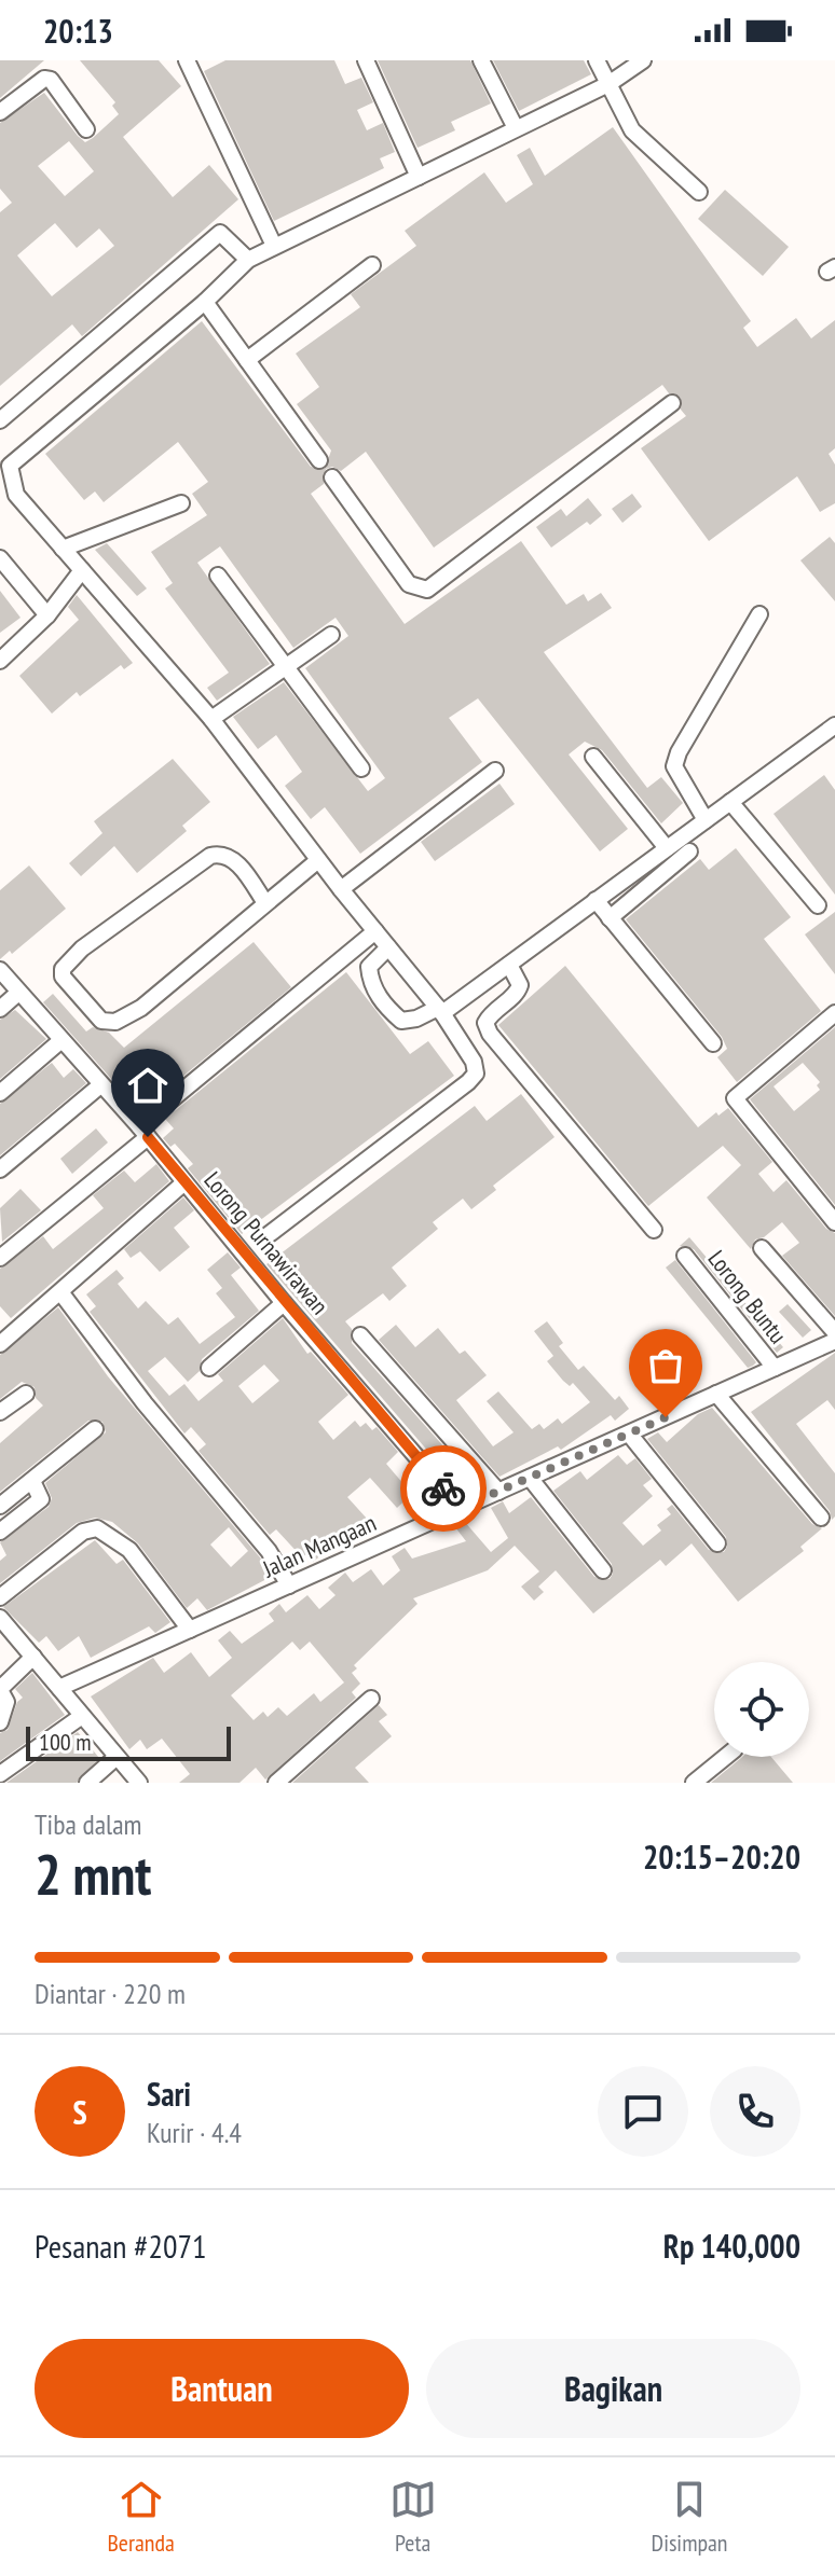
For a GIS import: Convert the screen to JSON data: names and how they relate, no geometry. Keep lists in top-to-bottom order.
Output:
{
  "streets": {
    "street": ["Lorong Purnawirawan", "Lorong Buntu", "Jalan Mangaan"]
  },
  "crossings": [
    ["Lorong Purnawirawan", "Jalan Mangaan"],
    ["Lorong Buntu", "Jalan Mangaan"]
  ],
  "scale_bar": "100 m",
  "page": {
    "status": "20:13",
    "scale": "100 m",
    "heading": ["2 mnt", "Tiba dalam", "20:15–20:20"],
    "panel": [
      "Sari",
      "Kurir · 4.4",
      "Pesanan #2071",
      "Rp 140,000"
    ],
    "bar": "Diantar · 220 m",
    "round": "S",
    "buttons": ["Bantuan", "Bagikan"],
    "tabs": ["Beranda", "Peta", "Disimpan"]
  }
}
